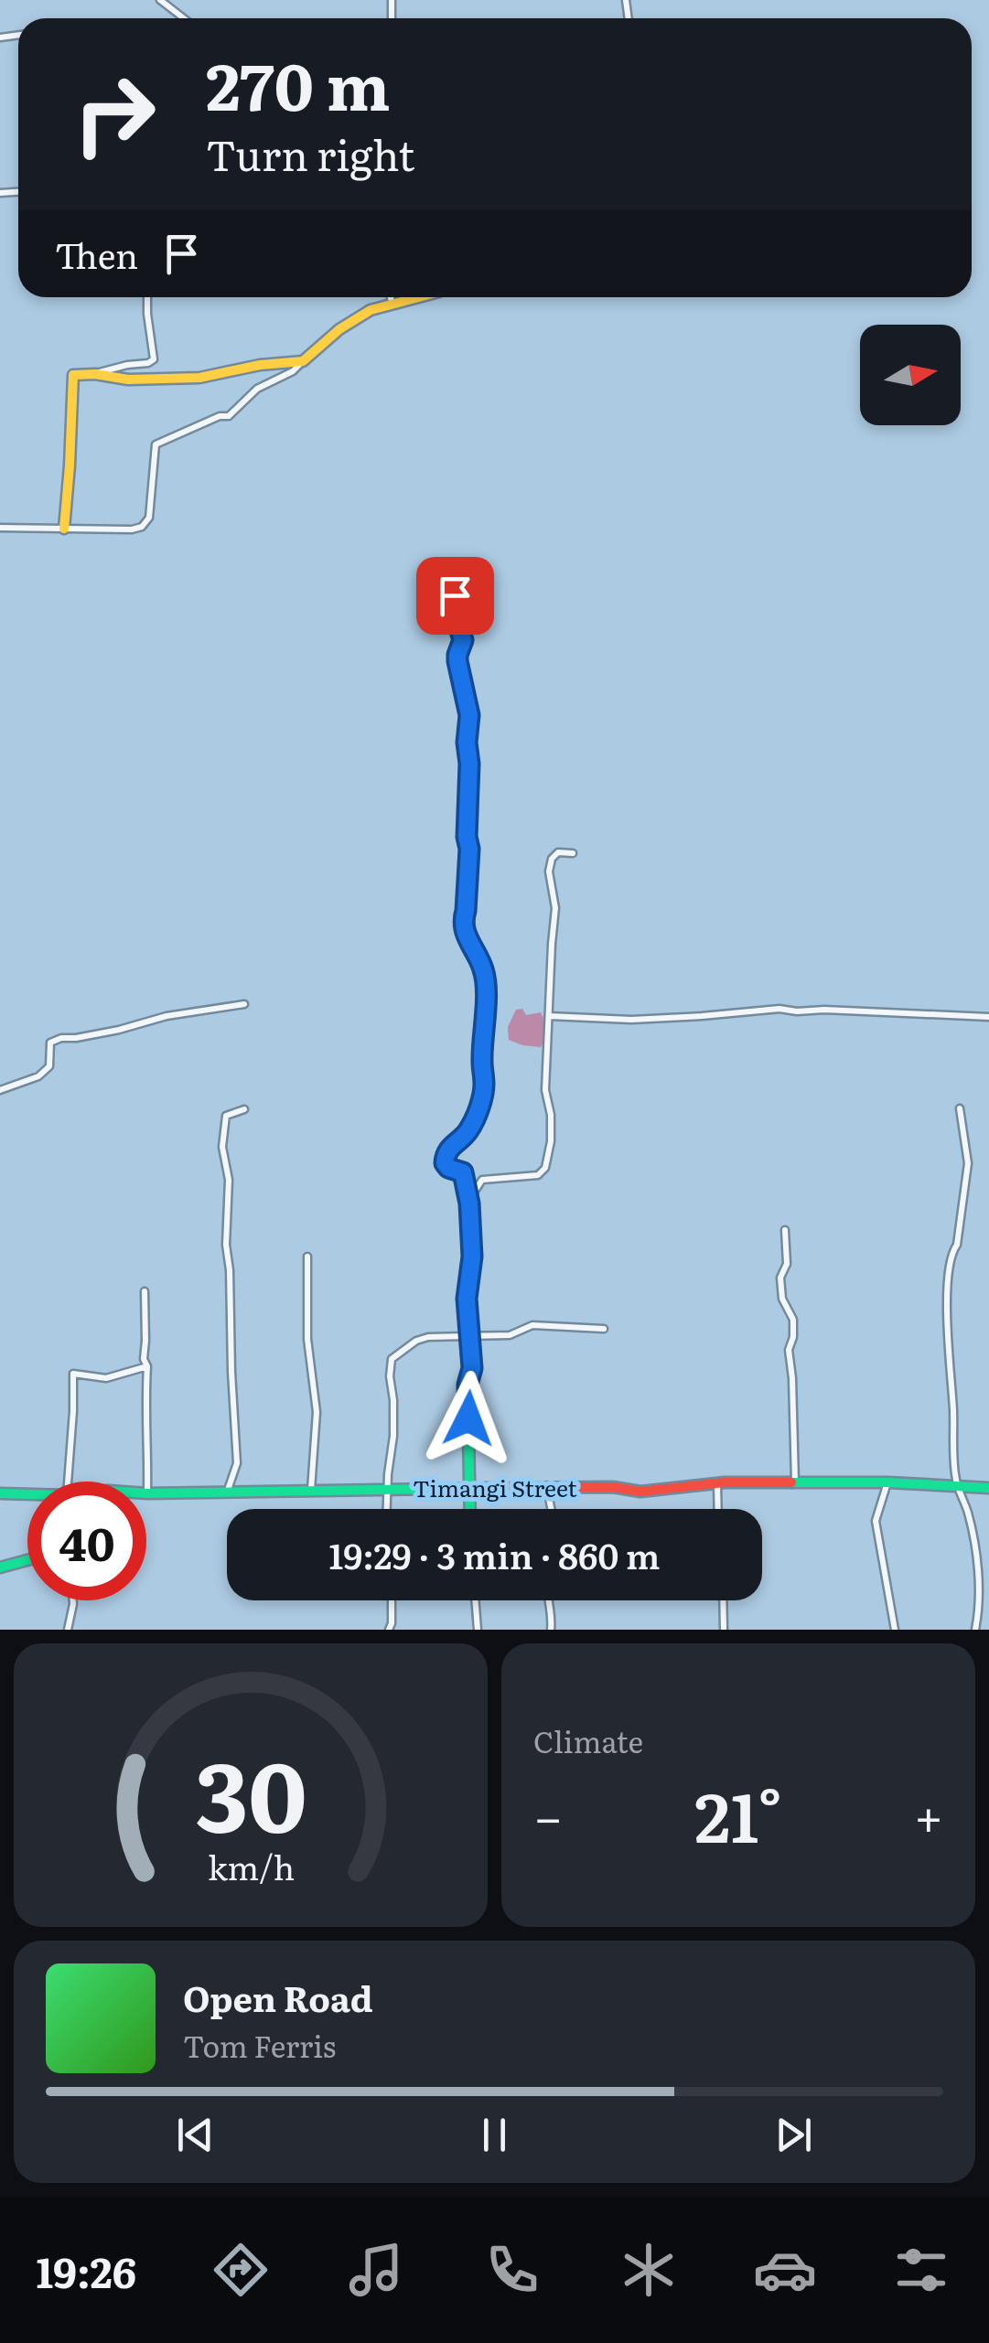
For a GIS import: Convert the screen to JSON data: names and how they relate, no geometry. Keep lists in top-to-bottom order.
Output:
{
  "streets": {
    "street": ["Timangi Street"]
  },
  "north": "right",
  "page": {
    "turn": ["270 m", "Turn right"],
    "then": "Then",
    "limit": "40",
    "trip": "19:29 · 3 min · 860 m",
    "tile": "Climate",
    "heat": ["−", "21°", "+"],
    "song": ["Open Road", "Tom Ferris"],
    "tabs": "19:26",
    "gauge": ["30", "km/h"]
  }
}
